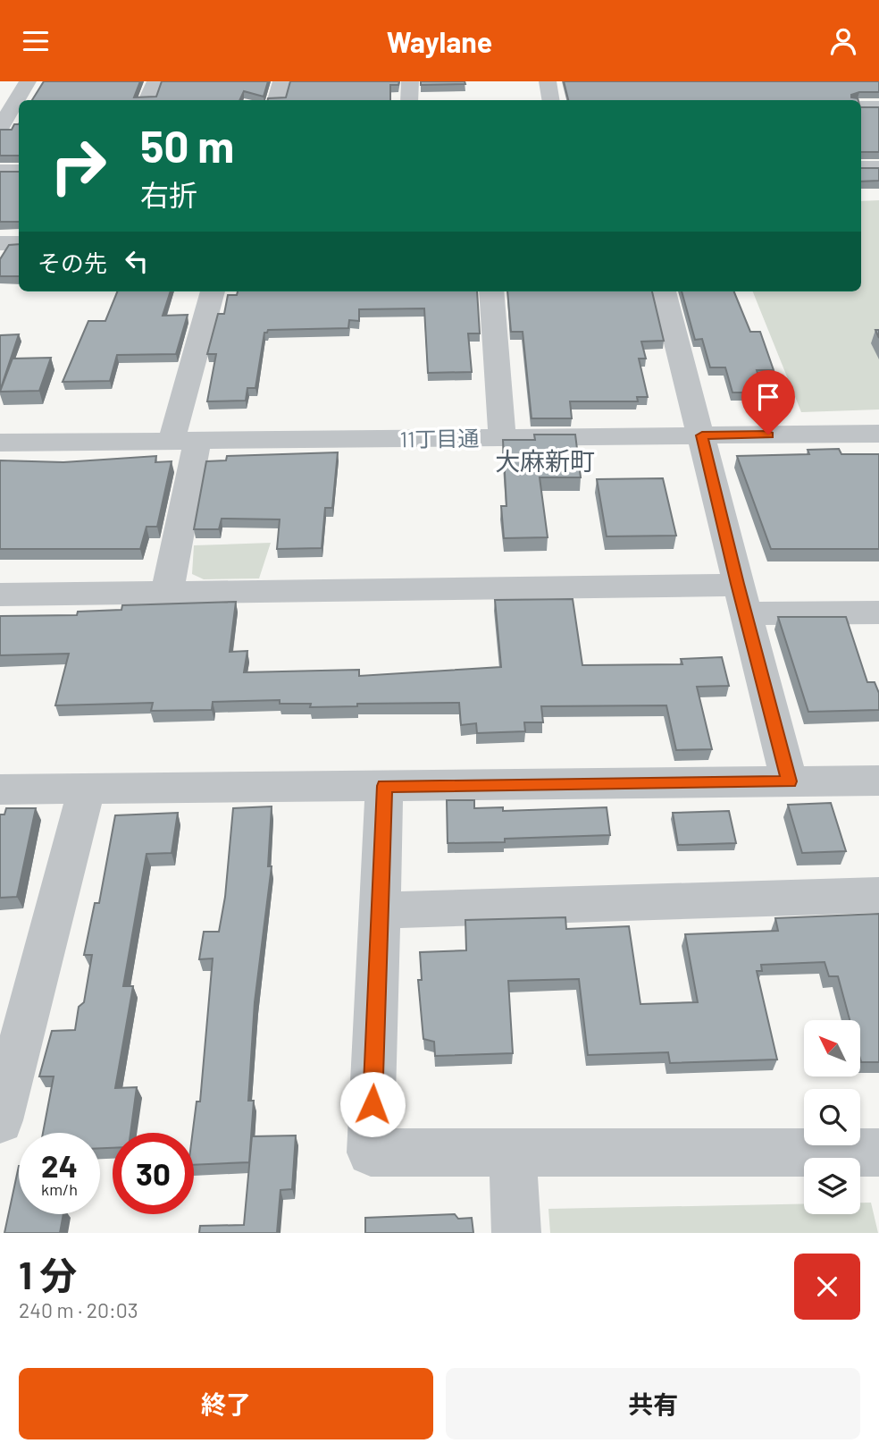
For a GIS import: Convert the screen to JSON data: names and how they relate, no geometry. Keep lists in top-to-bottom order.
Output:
{
  "streets": {
    "street": ["11丁目通"]
  },
  "districts": ["大麻新町"],
  "north": "top left",
  "page": {
    "header": "Waylane",
    "turn": ["50 m", "右折"],
    "then": "その先",
    "speed": "24 km/h",
    "limit": "30",
    "heading": ["1 分", "240 m · 20:03"],
    "buttons": ["終了", "共有"]
  }
}
